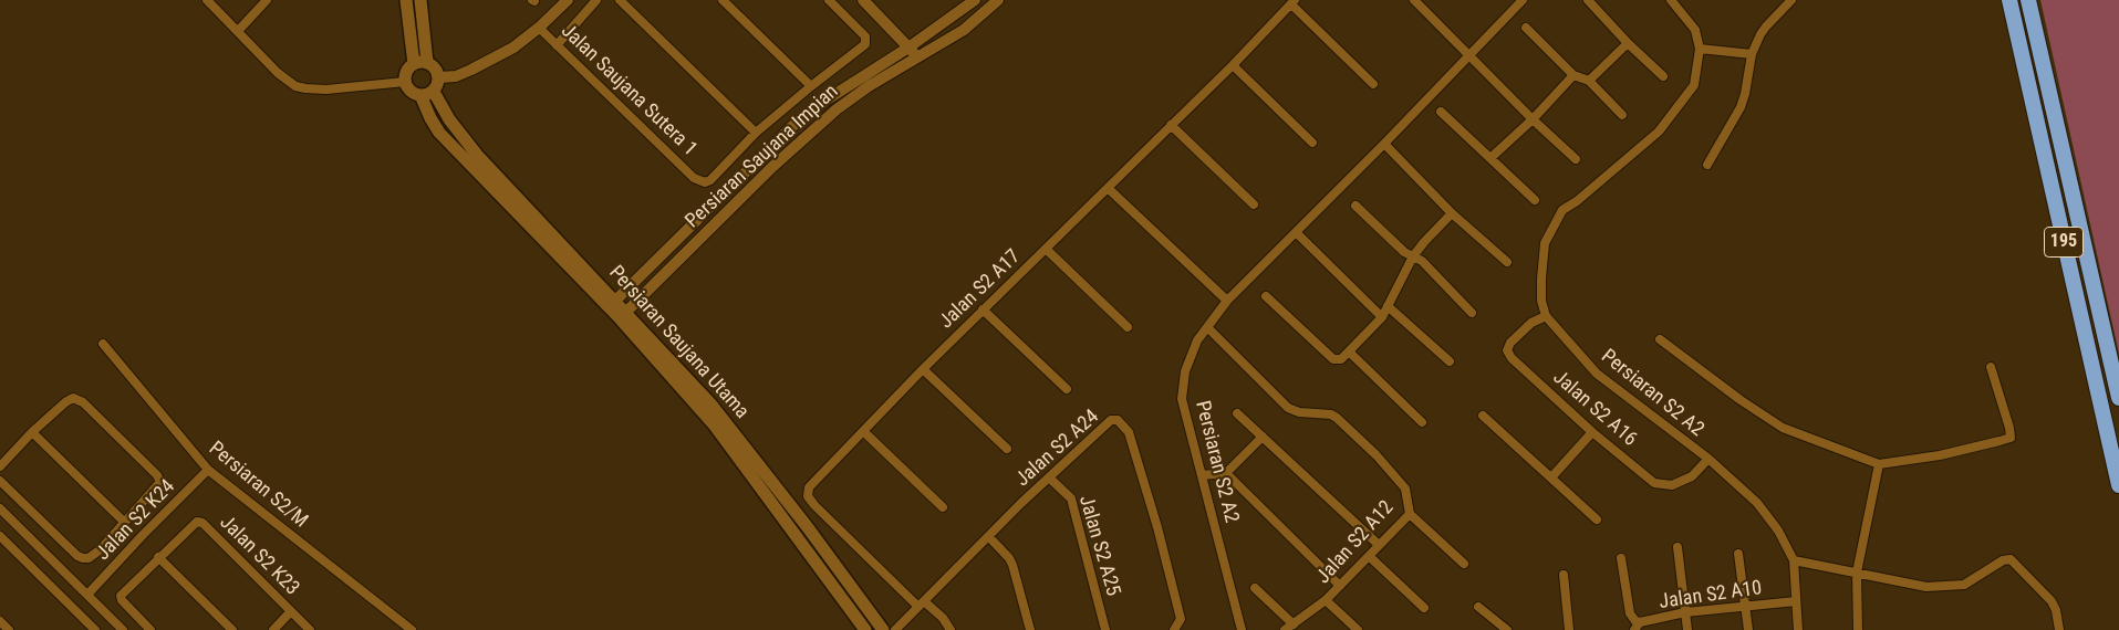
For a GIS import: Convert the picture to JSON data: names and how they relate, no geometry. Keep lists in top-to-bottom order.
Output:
{
  "streets": {
    "highway": ["195"],
    "main road": ["Persiaran Saujana Utama"],
    "street": [
      "Jalan Saujana Sutera 1",
      "Persiaran Saujana Impian",
      "Jalan S2 A17",
      "Persiaran S2 A2",
      "Jalan S2 A16",
      "Jalan S2 A24",
      "Persiaran S2/M",
      "Jalan S2 K24",
      "Jalan S2 A12",
      "Jalan S2 A25",
      "Jalan S2 K23",
      "Jalan S2 A10"
    ]
  },
  "crossings": [
    ["Persiaran Saujana Impian", "Persiaran Saujana Utama"],
    ["Jalan S2 A17", "Jalan S2 A24"],
    ["Persiaran S2 A2", "Jalan S2 A16"],
    ["Persiaran S2 A2", "Jalan S2 A12"],
    ["Persiaran S2 A2", "Jalan S2 A10"],
    ["Jalan S2 A24", "Jalan S2 A25"],
    ["Persiaran S2/M", "Jalan S2 K24"]
  ]
}
